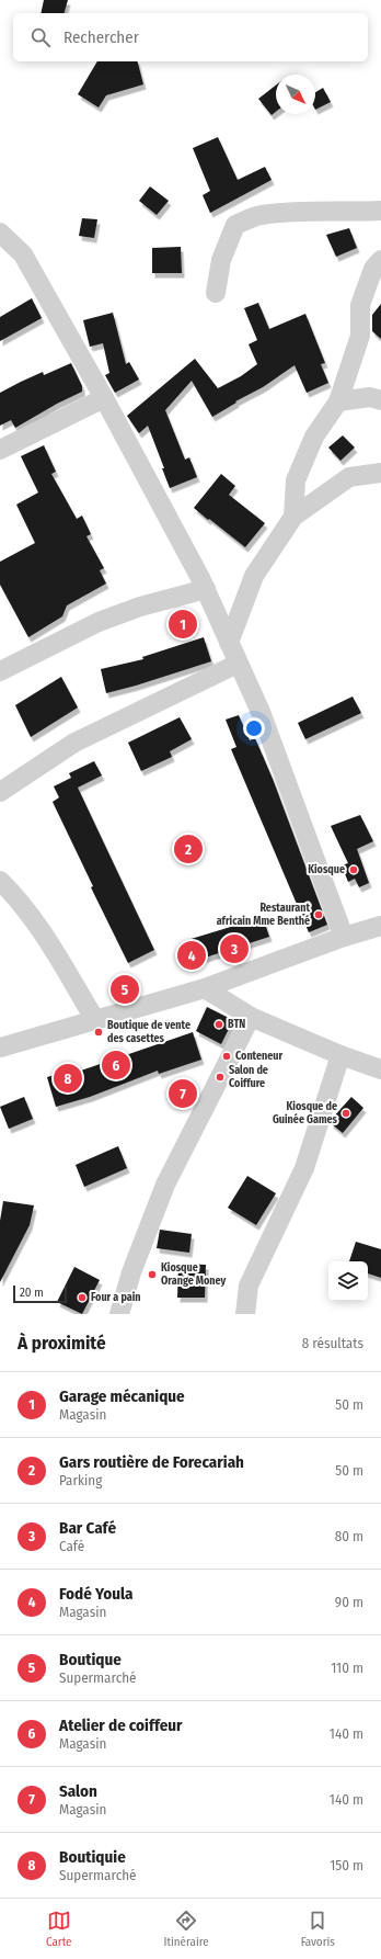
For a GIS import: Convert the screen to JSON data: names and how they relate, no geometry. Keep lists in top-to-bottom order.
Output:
{
  "places": [
    "Kiosque",
    "Restaurant africain Mme Benthé",
    "BTN",
    "Boutique de vente des casettes",
    "Conteneur",
    "Salon de Coiffure",
    "Kiosque de Guinée Games",
    "Kiosque Orange Money",
    "Four a pain"
  ],
  "scale_bar": "20 m",
  "north": "bottom right",
  "page": {
    "search": "Rechercher",
    "pins": [
      "1",
      "2",
      "3",
      "4",
      "5",
      "6",
      "8",
      "7"
    ],
    "scale": "20 m",
    "heading": ["À proximité", "8 résultats"],
    "list": [
      {
        "mark": "1",
        "name": "Garage mécanique",
        "note": "Magasin",
        "value": "50 m"
      },
      {
        "mark": "2",
        "name": "Gars routière de Forecariah",
        "note": "Parking",
        "value": "50 m"
      },
      {
        "mark": "3",
        "name": "Bar Café",
        "note": "Café",
        "value": "80 m"
      },
      {
        "mark": "4",
        "name": "Fodé Youla",
        "note": "Magasin",
        "value": "90 m"
      },
      {
        "mark": "5",
        "name": "Boutique",
        "note": "Supermarché",
        "value": "110 m"
      },
      {
        "mark": "6",
        "name": "Atelier de coiffeur",
        "note": "Magasin",
        "value": "140 m"
      },
      {
        "mark": "7",
        "name": "Salon",
        "note": "Magasin",
        "value": "140 m"
      },
      {
        "mark": "8",
        "name": "Boutiquie",
        "note": "Supermarché",
        "value": "150 m"
      }
    ],
    "nav": ["Carte", "Itinéraire", "Favoris"]
  }
}
